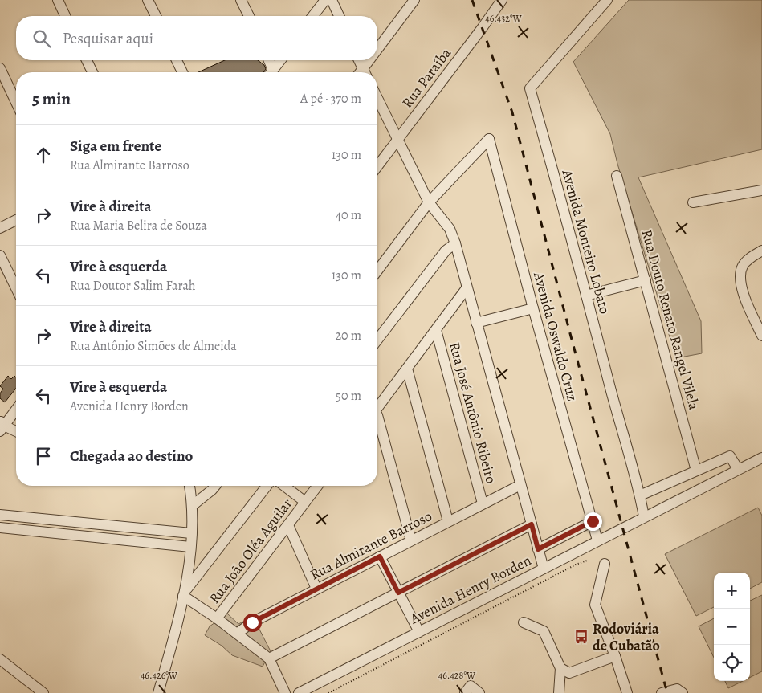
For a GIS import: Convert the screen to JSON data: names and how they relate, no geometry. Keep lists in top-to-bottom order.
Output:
{
  "streets": {
    "street": [
      "Rua Paraíba",
      "Avenida Monteiro Lobato",
      "Rua Douto Renato Rangel Vilela",
      "Avenida Oswaldo Cruz",
      "Rua José Antônio Ribeiro",
      "Rua Almirante Barroso",
      "Rua João Oléa Aguilar",
      "Avenida Henry Borden"
    ]
  },
  "crossings": [
    ["Avenida Monteiro Lobato", "Avenida Henry Borden"],
    ["Avenida Oswaldo Cruz", "Avenida Henry Borden"],
    ["Rua José Antônio Ribeiro", "Rua Almirante Barroso"]
  ],
  "places": {
    "bus stop": ["Rodoviária de Cubatão"]
  },
  "page": {
    "search": "Pesquisar aqui",
    "heading": ["5 min", "A pé · 370 m"],
    "list": [
      ["Siga em frente", "Rua Almirante Barroso", "130 m"],
      ["Vire à direita", "Rua Maria Belira de Souza", "40 m"],
      ["Vire à esquerda", "Rua Doutor Salim Farah", "130 m"],
      ["Vire à direita", "Rua Antônio Simões de Almeida", "20 m"],
      ["Vire à esquerda", "Avenida Henry Borden", "50 m"],
      "Chegada ao destino"
    ],
    "map_buttons": ["+", "−"]
  },
  "coordinates": ["46.432°W", "46.426°W", "46.428°W"]
}
